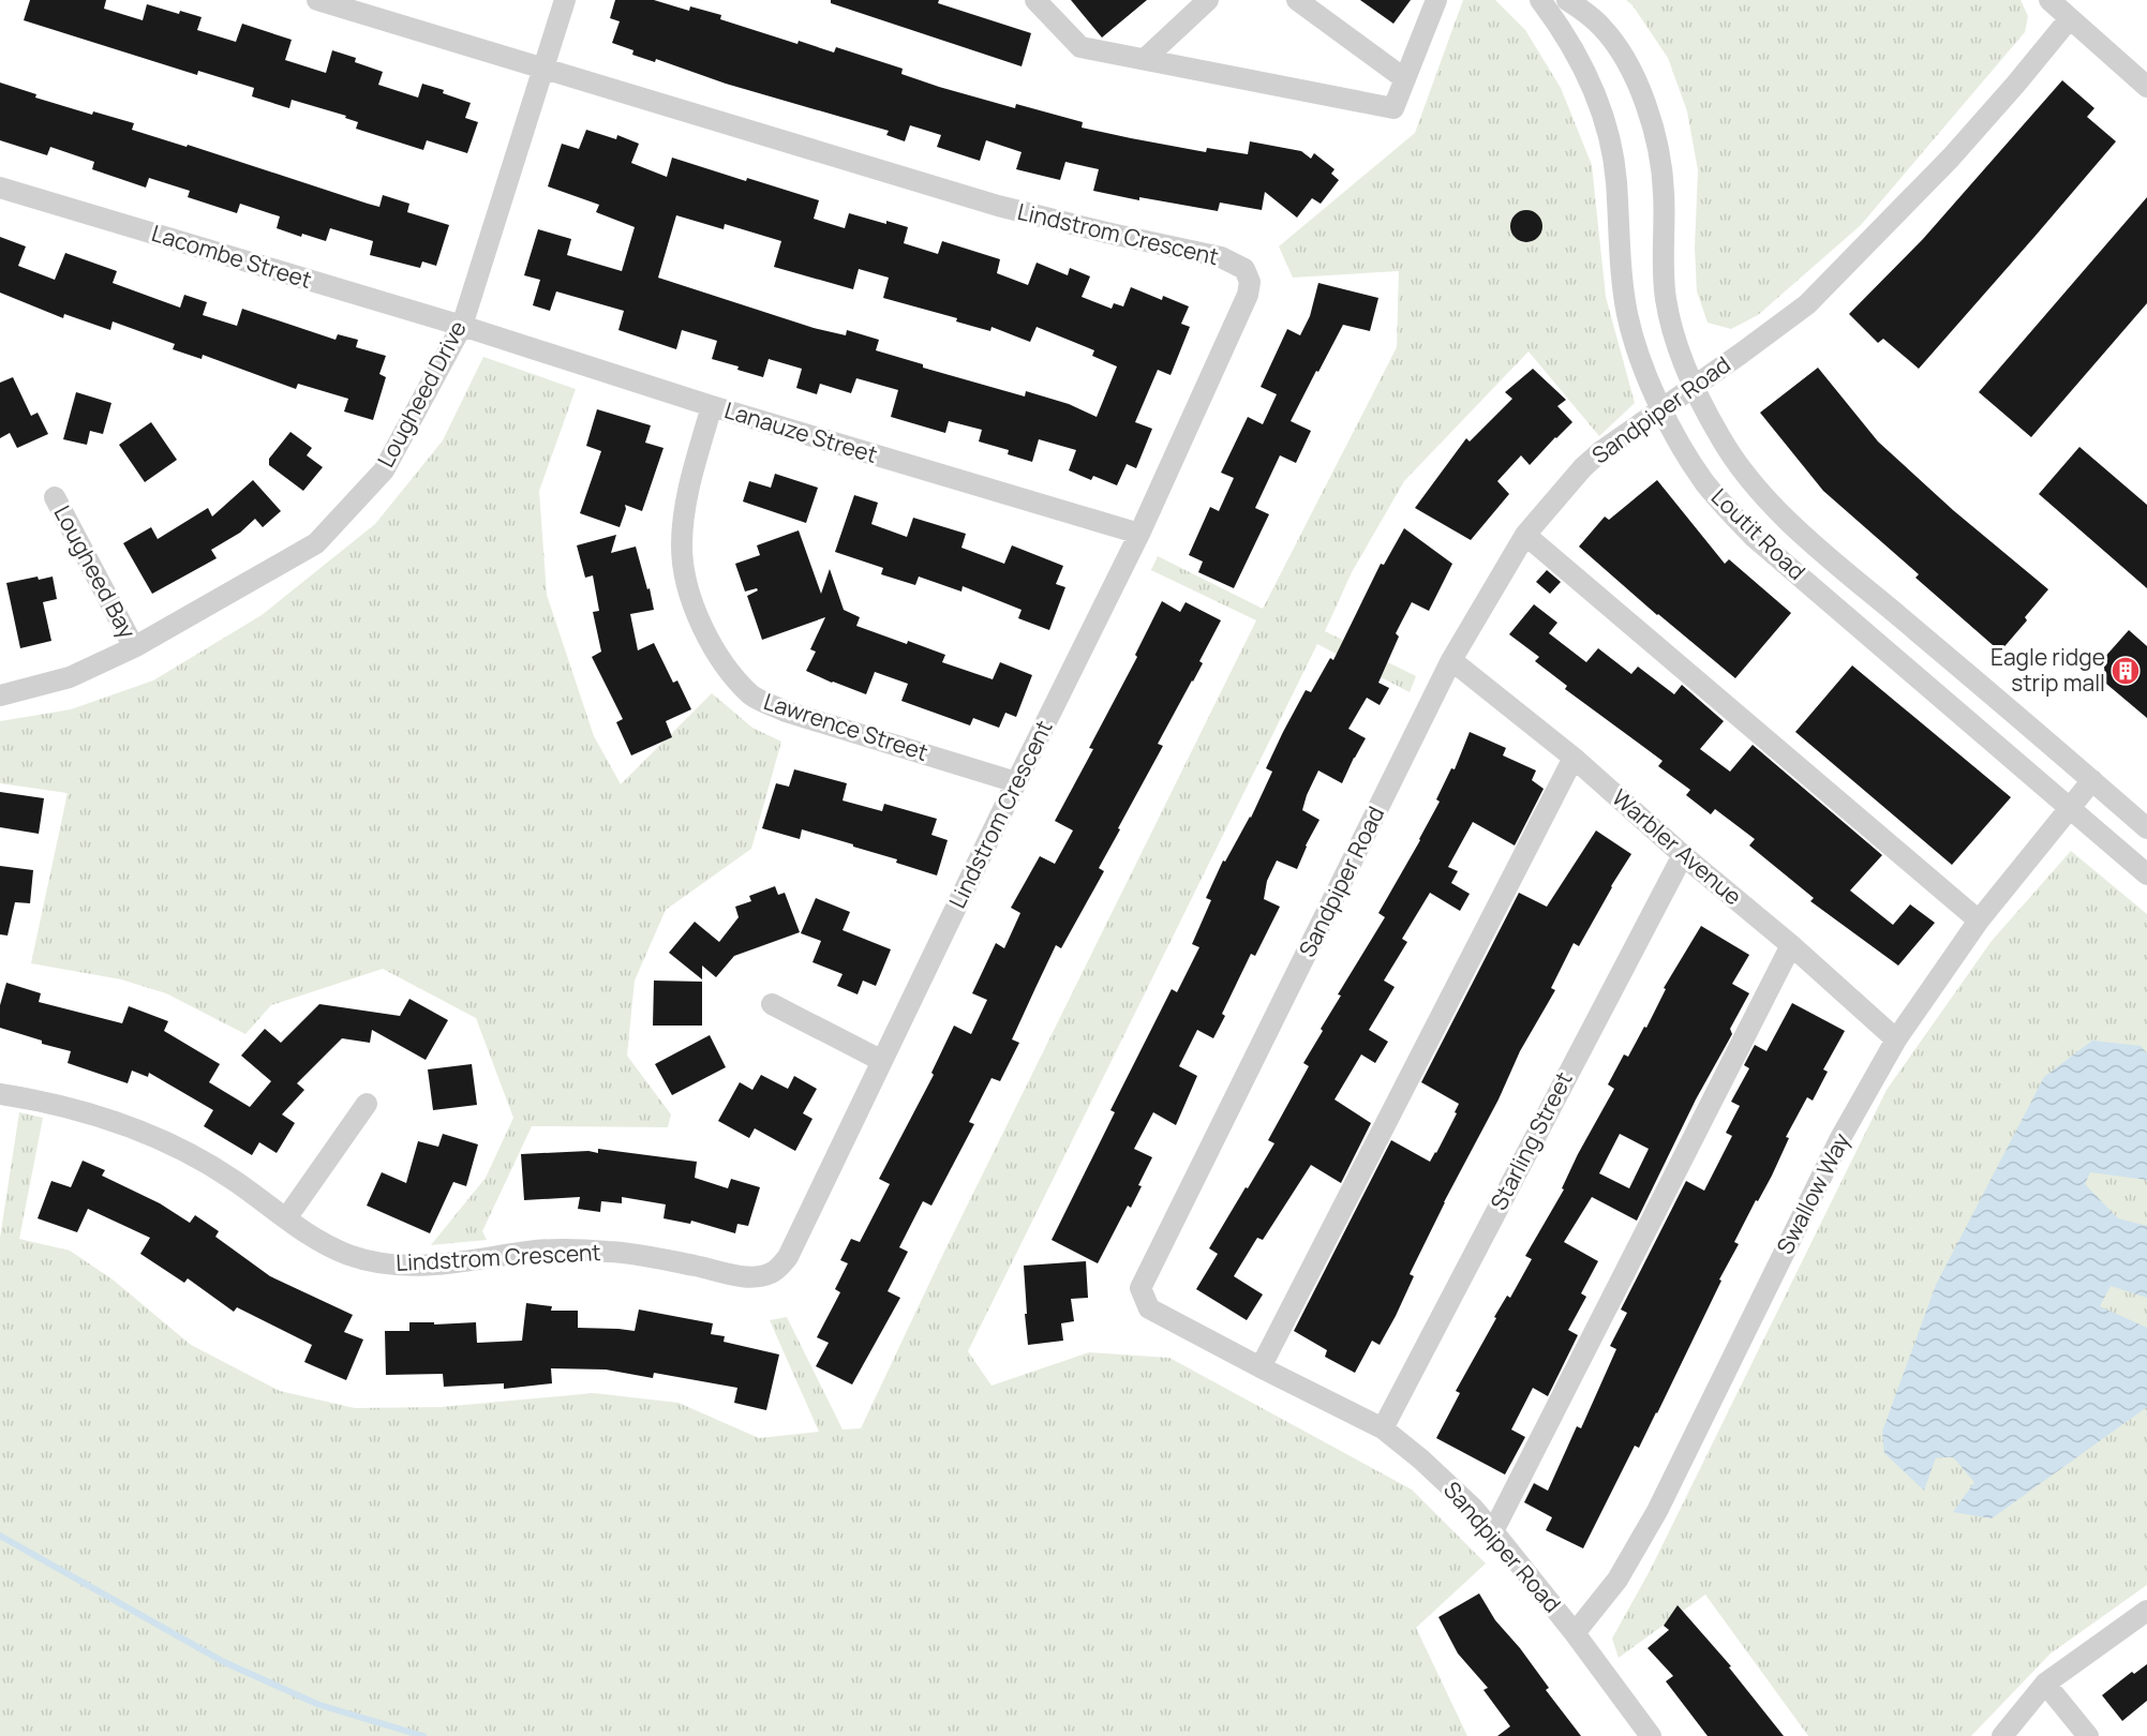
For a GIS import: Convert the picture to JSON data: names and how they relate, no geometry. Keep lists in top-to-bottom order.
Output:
{
  "streets": {
    "street": [
      "Lindstrom Crescent",
      "Lacombe Street",
      "Lougheed Drive",
      "Sandpiper Road",
      "Lanauze Street",
      "Loutit Road",
      "Lougheed Bay",
      "Lawrence Street",
      "Warbler Avenue",
      "Starling Street",
      "Swallow Way"
    ]
  },
  "crossings": [
    ["Lindstrom Crescent", "Lougheed Drive"],
    ["Lindstrom Crescent", "Lanauze Street"],
    ["Lindstrom Crescent", "Lawrence Street"],
    ["Lacombe Street", "Lougheed Drive"],
    ["Lacombe Street", "Lanauze Street"],
    ["Lougheed Drive", "Lanauze Street"],
    ["Lougheed Drive", "Lougheed Bay"],
    ["Sandpiper Road", "Loutit Road"],
    ["Sandpiper Road", "Warbler Avenue"],
    ["Sandpiper Road", "Starling Street"],
    ["Sandpiper Road", "Swallow Way"],
    ["Lanauze Street", "Lawrence Street"],
    ["Loutit Road", "Swallow Way"],
    ["Warbler Avenue", "Starling Street"],
    ["Warbler Avenue", "Swallow Way"]
  ],
  "places": {
    "building": ["Eagle ridge strip mall"]
  }
}
